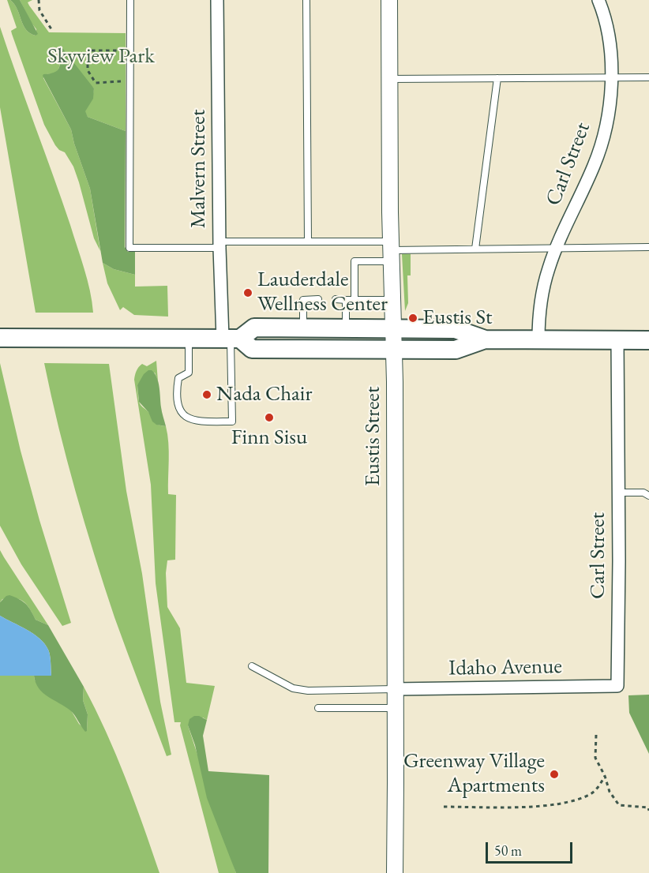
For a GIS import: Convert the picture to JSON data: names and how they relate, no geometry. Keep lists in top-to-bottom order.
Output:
{
  "streets": {
    "street": [
      "Carl Street",
      "Malvern Street",
      "Eustis Street",
      "Idaho Avenue"
    ]
  },
  "crossings": [
    ["Carl Street", "Idaho Avenue"],
    ["Eustis Street", "Idaho Avenue"]
  ],
  "parks": ["Skyview Park"],
  "places": [
    "Lauderdale Wellness Center",
    "Eustis St",
    "Nada Chair",
    "Finn Sisu",
    "Greenway Village Apartments"
  ],
  "scale_bar": "50 m"
}
